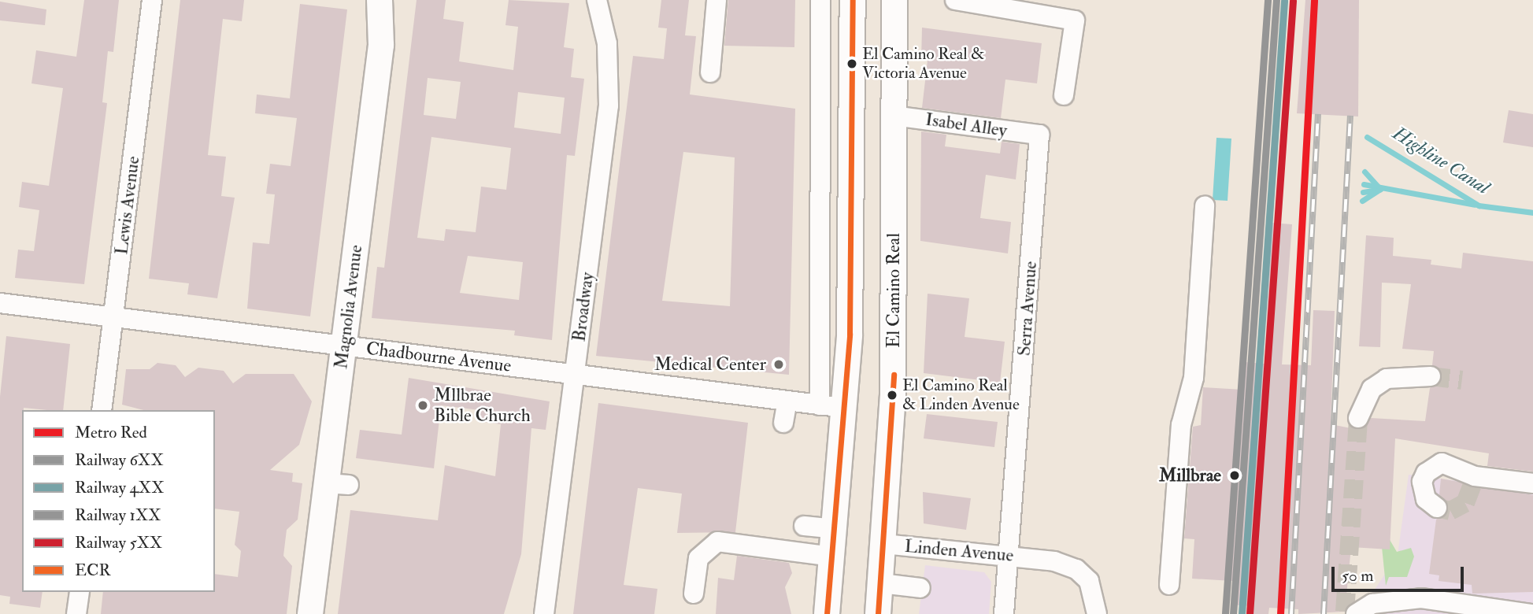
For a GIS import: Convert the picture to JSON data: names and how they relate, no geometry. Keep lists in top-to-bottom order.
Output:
{
  "streets": {
    "main road": ["El Camino Real", "Magnolia Avenue"],
    "street": [
      "Isabel Alley",
      "Lewis Avenue",
      "Broadway",
      "Serra Avenue",
      "Chadbourne Avenue",
      "Linden Avenue"
    ]
  },
  "crossings": [
    ["Isabel Alley", "El Camino Real"],
    ["Isabel Alley", "Serra Avenue"],
    ["Lewis Avenue", "Chadbourne Avenue"],
    ["El Camino Real", "Linden Avenue"],
    ["Magnolia Avenue", "Chadbourne Avenue"],
    ["Broadway", "Chadbourne Avenue"],
    ["Serra Avenue", "Linden Avenue"]
  ],
  "water": ["Highline Canal"],
  "places": [
    "El Camino Real & Victoria Avenue",
    "Medical Center",
    "El Camino Real & Linden Avenue",
    "Mllbrae Bible Church",
    "Millbrae"
  ],
  "lines": [
    "metro line Red",
    "rail line 6XX",
    "rail line 1XX",
    "transit line ECR",
    "rail line 4XX",
    "rail line 5XX"
  ],
  "legend": [
    "Metro Red",
    "Railway 6XX",
    "Railway 4XX",
    "Railway 1XX",
    "Railway 5XX",
    "ECR"
  ],
  "scale_bar": "50 m"
}
